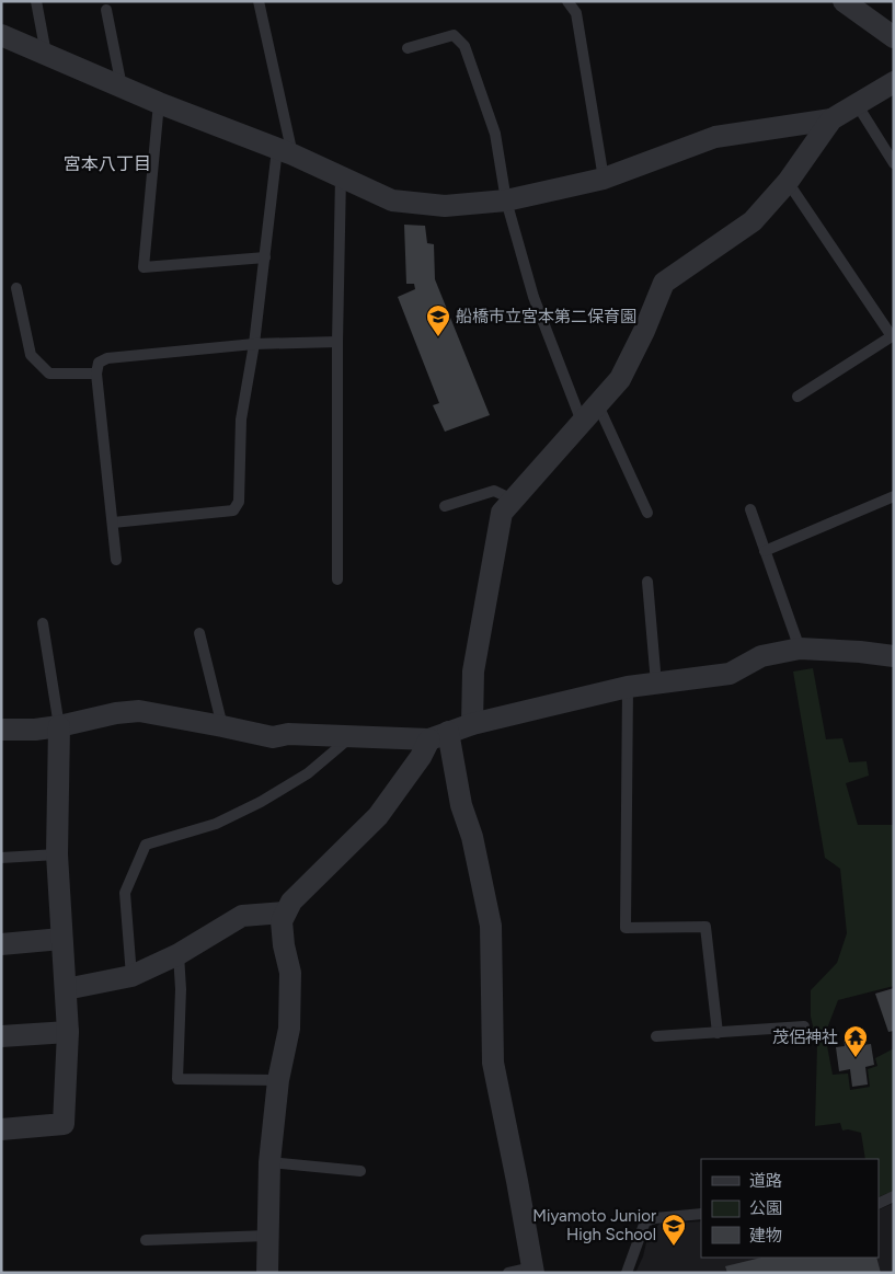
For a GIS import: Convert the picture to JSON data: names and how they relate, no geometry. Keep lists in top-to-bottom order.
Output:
{
  "districts": ["宮本八丁目"],
  "places": {
    "school or university": ["船橋市立宮本第二保育園", "Miyamoto Junior High School"],
    "temple": ["茂侶神社"]
  },
  "legend": ["道路", "公園", "建物"]
}
